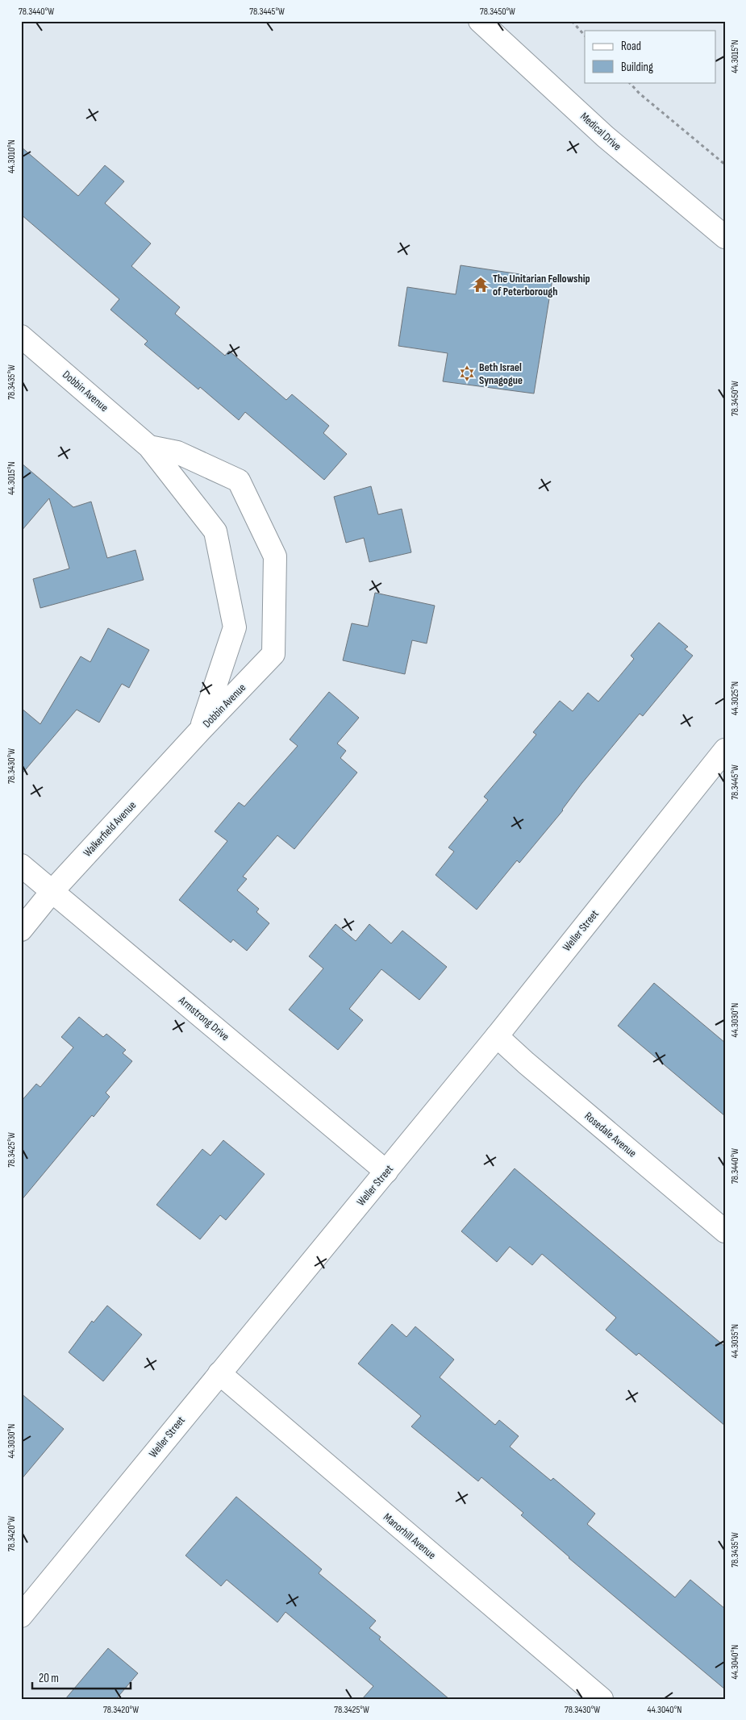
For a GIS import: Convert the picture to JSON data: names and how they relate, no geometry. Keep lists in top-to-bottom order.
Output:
{
  "streets": {
    "street": [
      "Medical Drive",
      "Dobbin Avenue",
      "Walkerfield Avenue",
      "Weller Street",
      "Armstrong Drive",
      "Rosedale Avenue",
      "Manorhill Avenue"
    ]
  },
  "crossings": [
    ["Dobbin Avenue", "Walkerfield Avenue"],
    ["Walkerfield Avenue", "Armstrong Drive"],
    ["Weller Street", "Armstrong Drive"],
    ["Weller Street", "Rosedale Avenue"],
    ["Weller Street", "Manorhill Avenue"]
  ],
  "places": {
    "temple": ["The Unitarian Fellowship of Peterborough"],
    "synagogue": ["Beth Israel Synagogue"]
  },
  "legend": ["Road", "Building"],
  "scale_bar": "20 m",
  "coordinates": [
    "78.3440°W",
    "78.3445°W",
    "78.3450°W",
    "44.3015°N",
    "44.3010°N",
    "78.3435°W",
    "44.3025°N",
    "78.3430°W",
    "44.3030°N",
    "78.3425°W",
    "44.3035°N",
    "78.3420°W",
    "44.3040°N"
  ]
}
